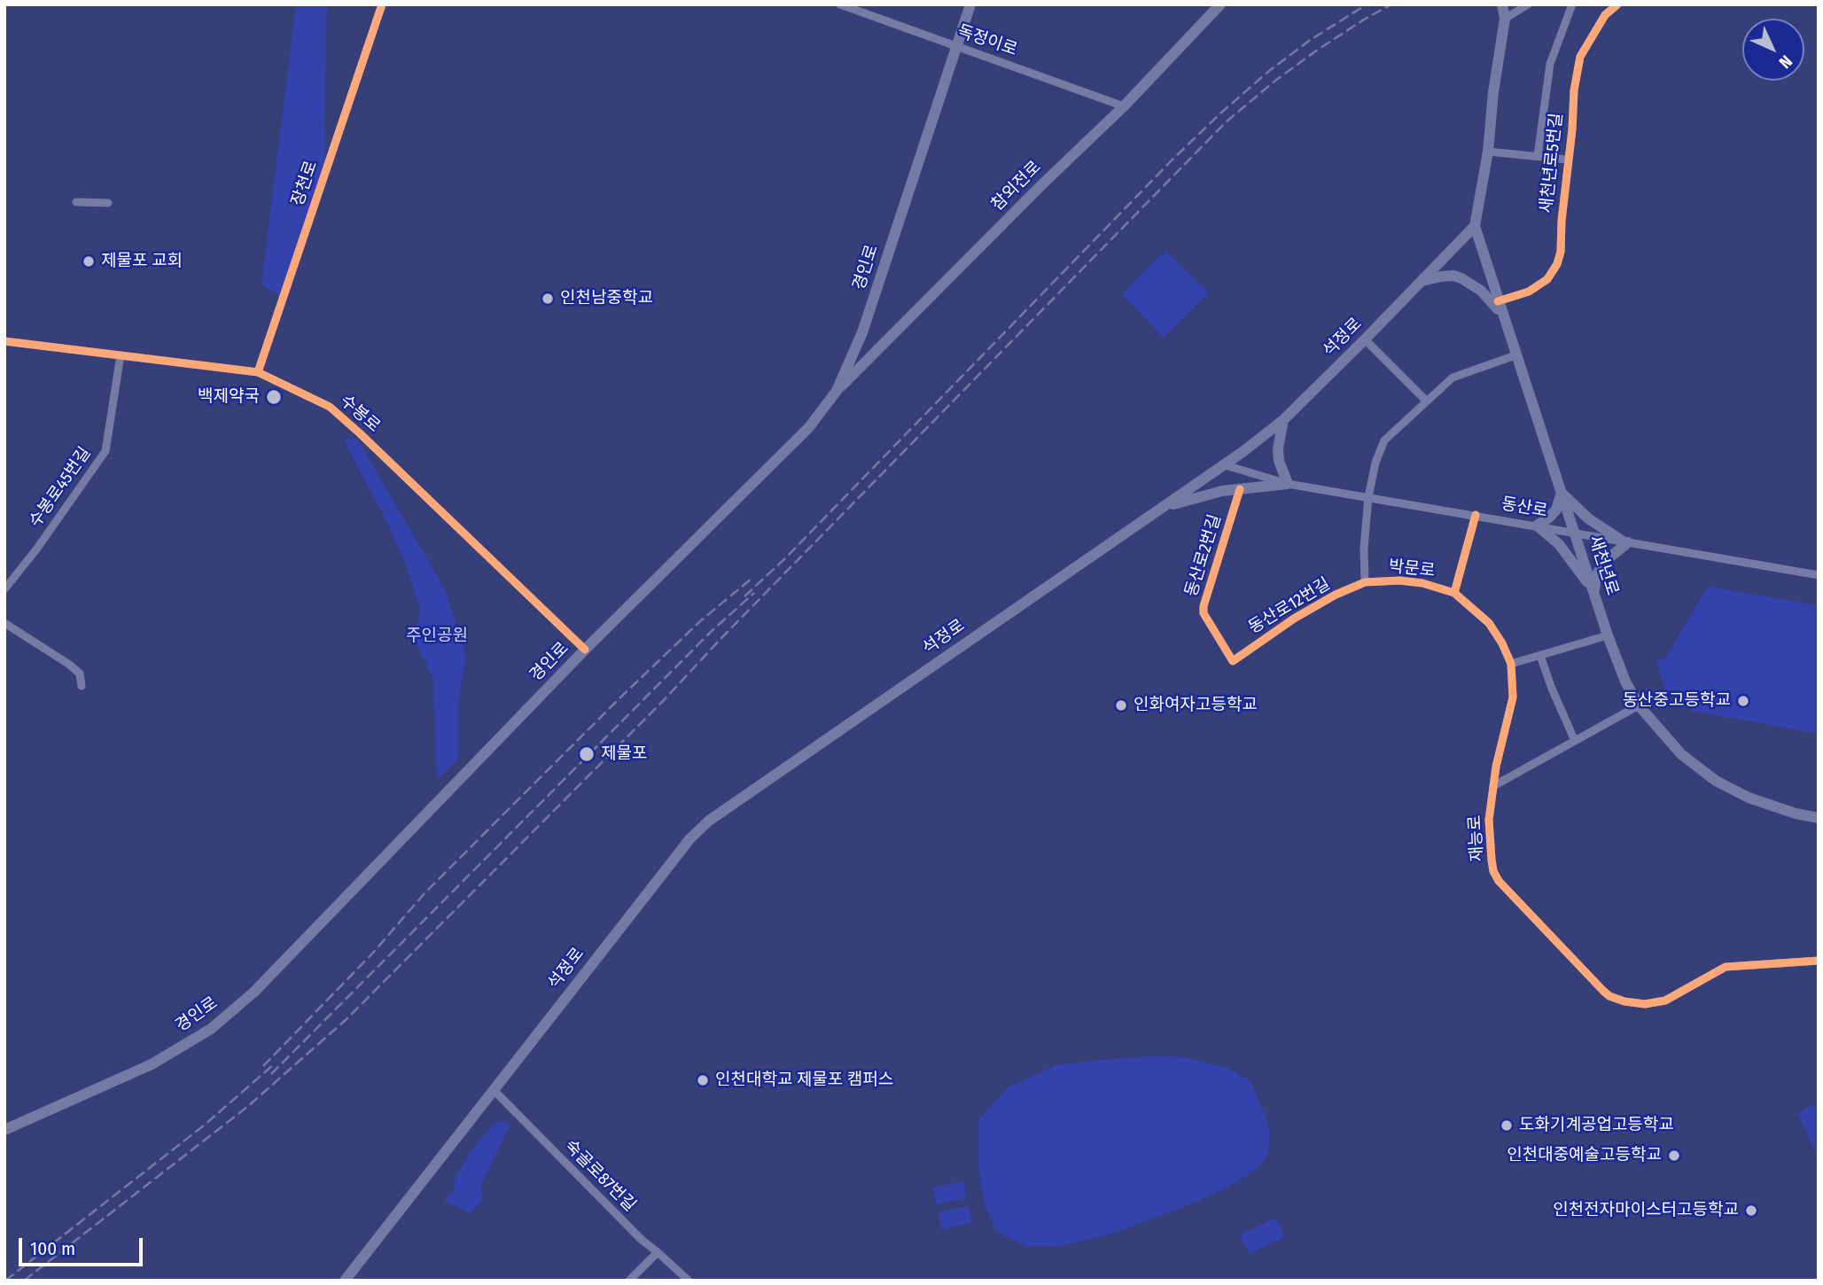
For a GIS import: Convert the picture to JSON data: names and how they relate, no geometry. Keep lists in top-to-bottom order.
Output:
{
  "streets": {
    "main road": [
      "참외전로",
      "경인로",
      "석정로",
      "새천년로"
    ],
    "street": [
      "독정이로",
      "새천년로5번길",
      "장천로",
      "수봉로",
      "수봉로45번길",
      "동산로",
      "동산로2번길",
      "박문로",
      "동산로12번길",
      "재능로",
      "숙골로87번길"
    ]
  },
  "crossings": [
    ["독정이로", "참외전로"],
    ["독정이로", "경인로"],
    ["새천년로5번길", "새천년로"],
    ["장천로", "수봉로"],
    ["참외전로", "경인로"],
    ["경인로", "수봉로"],
    ["석정로", "동산로"],
    ["석정로", "새천년로"],
    ["석정로", "숙골로87번길"],
    ["수봉로", "수봉로45번길"],
    ["동산로", "새천년로"],
    ["동산로2번길", "동산로12번길"],
    ["박문로", "동산로12번길"],
    ["박문로", "재능로"]
  ],
  "parks": ["주인공원"],
  "places": [
    "제물포 교회",
    "인천남중학교",
    "백제약국",
    "동산중고등학교",
    "인화여자고등학교",
    "제물포",
    "인천대학교 제물포 캠퍼스",
    "도화기계공업고등학교",
    "인천대중예술고등학교",
    "인천전자마이스터고등학교"
  ],
  "scale_bar": "100 m",
  "north": "bottom right"
}
